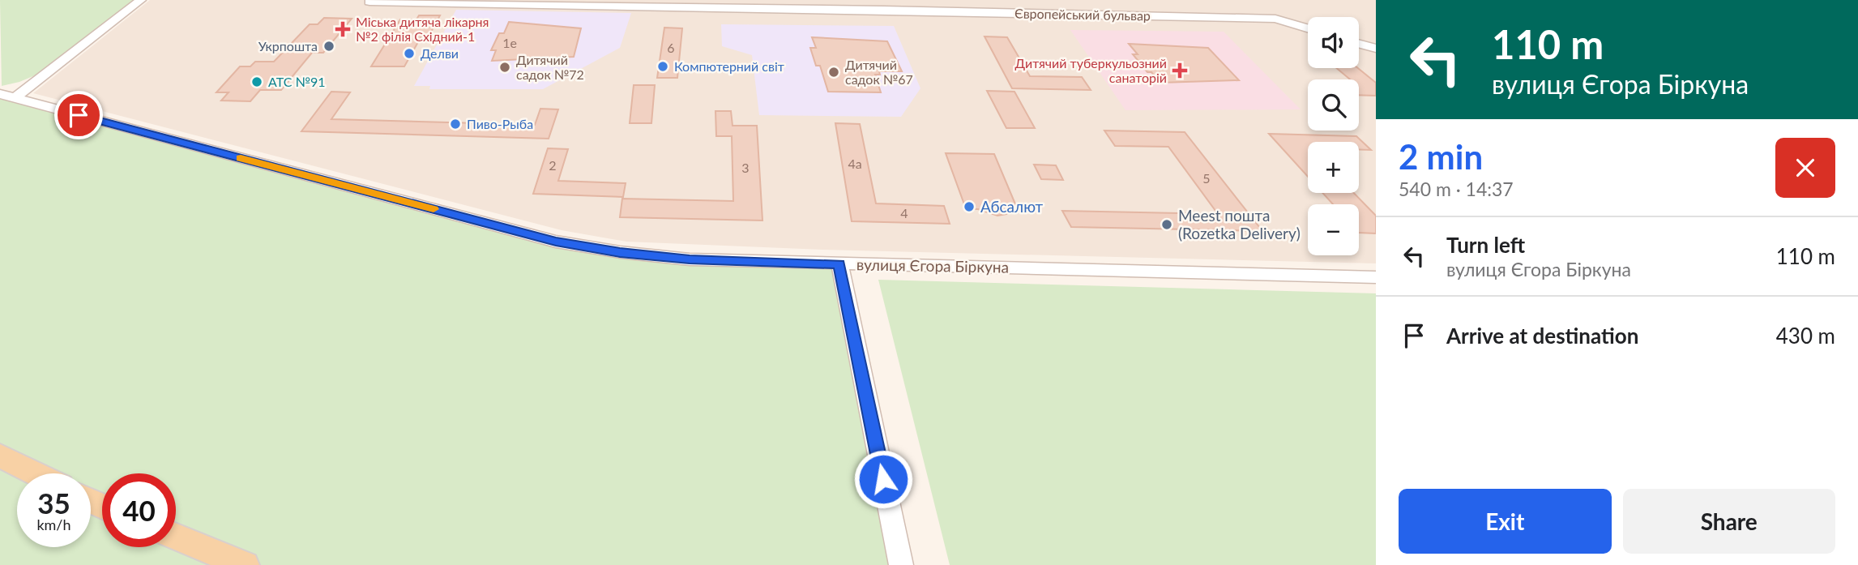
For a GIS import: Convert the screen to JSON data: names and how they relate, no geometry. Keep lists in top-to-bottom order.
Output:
{
  "streets": {
    "street": ["Європейський бульвар", "вулиця Єгора Біркуна"]
  },
  "places": {
    "health": ["Міська дитяча лікарня №2 філія Східний-1", "Дитячий туберкульозний санаторій"],
    "other": [
      "Укрпошта",
      "Делви",
      "Компютерний світ",
      "Дитячий садок №72",
      "Дитячий садок №67",
      "АТС №91",
      "Пиво-Рыба",
      "Абсалют",
      "Meest пошта (Rozetka Delivery)"
    ]
  },
  "house_numbers": [
    "1е",
    "6",
    "4а",
    "2",
    "3",
    "5",
    "4"
  ],
  "page": {
    "turn": ["110 m", "вулиця Єгора Біркуна"],
    "map_buttons": ["+", "−"],
    "heading": ["2 min", "540 m · 14:37"],
    "list": [
      {
        "name": "Turn left",
        "note": "вулиця Єгора Біркуна",
        "value": "110 m"
      },
      {
        "name": "Arrive at destination",
        "value": "430 m"
      }
    ],
    "speed": "35 km/h",
    "limit": "40",
    "buttons": ["Exit", "Share"]
  }
}
